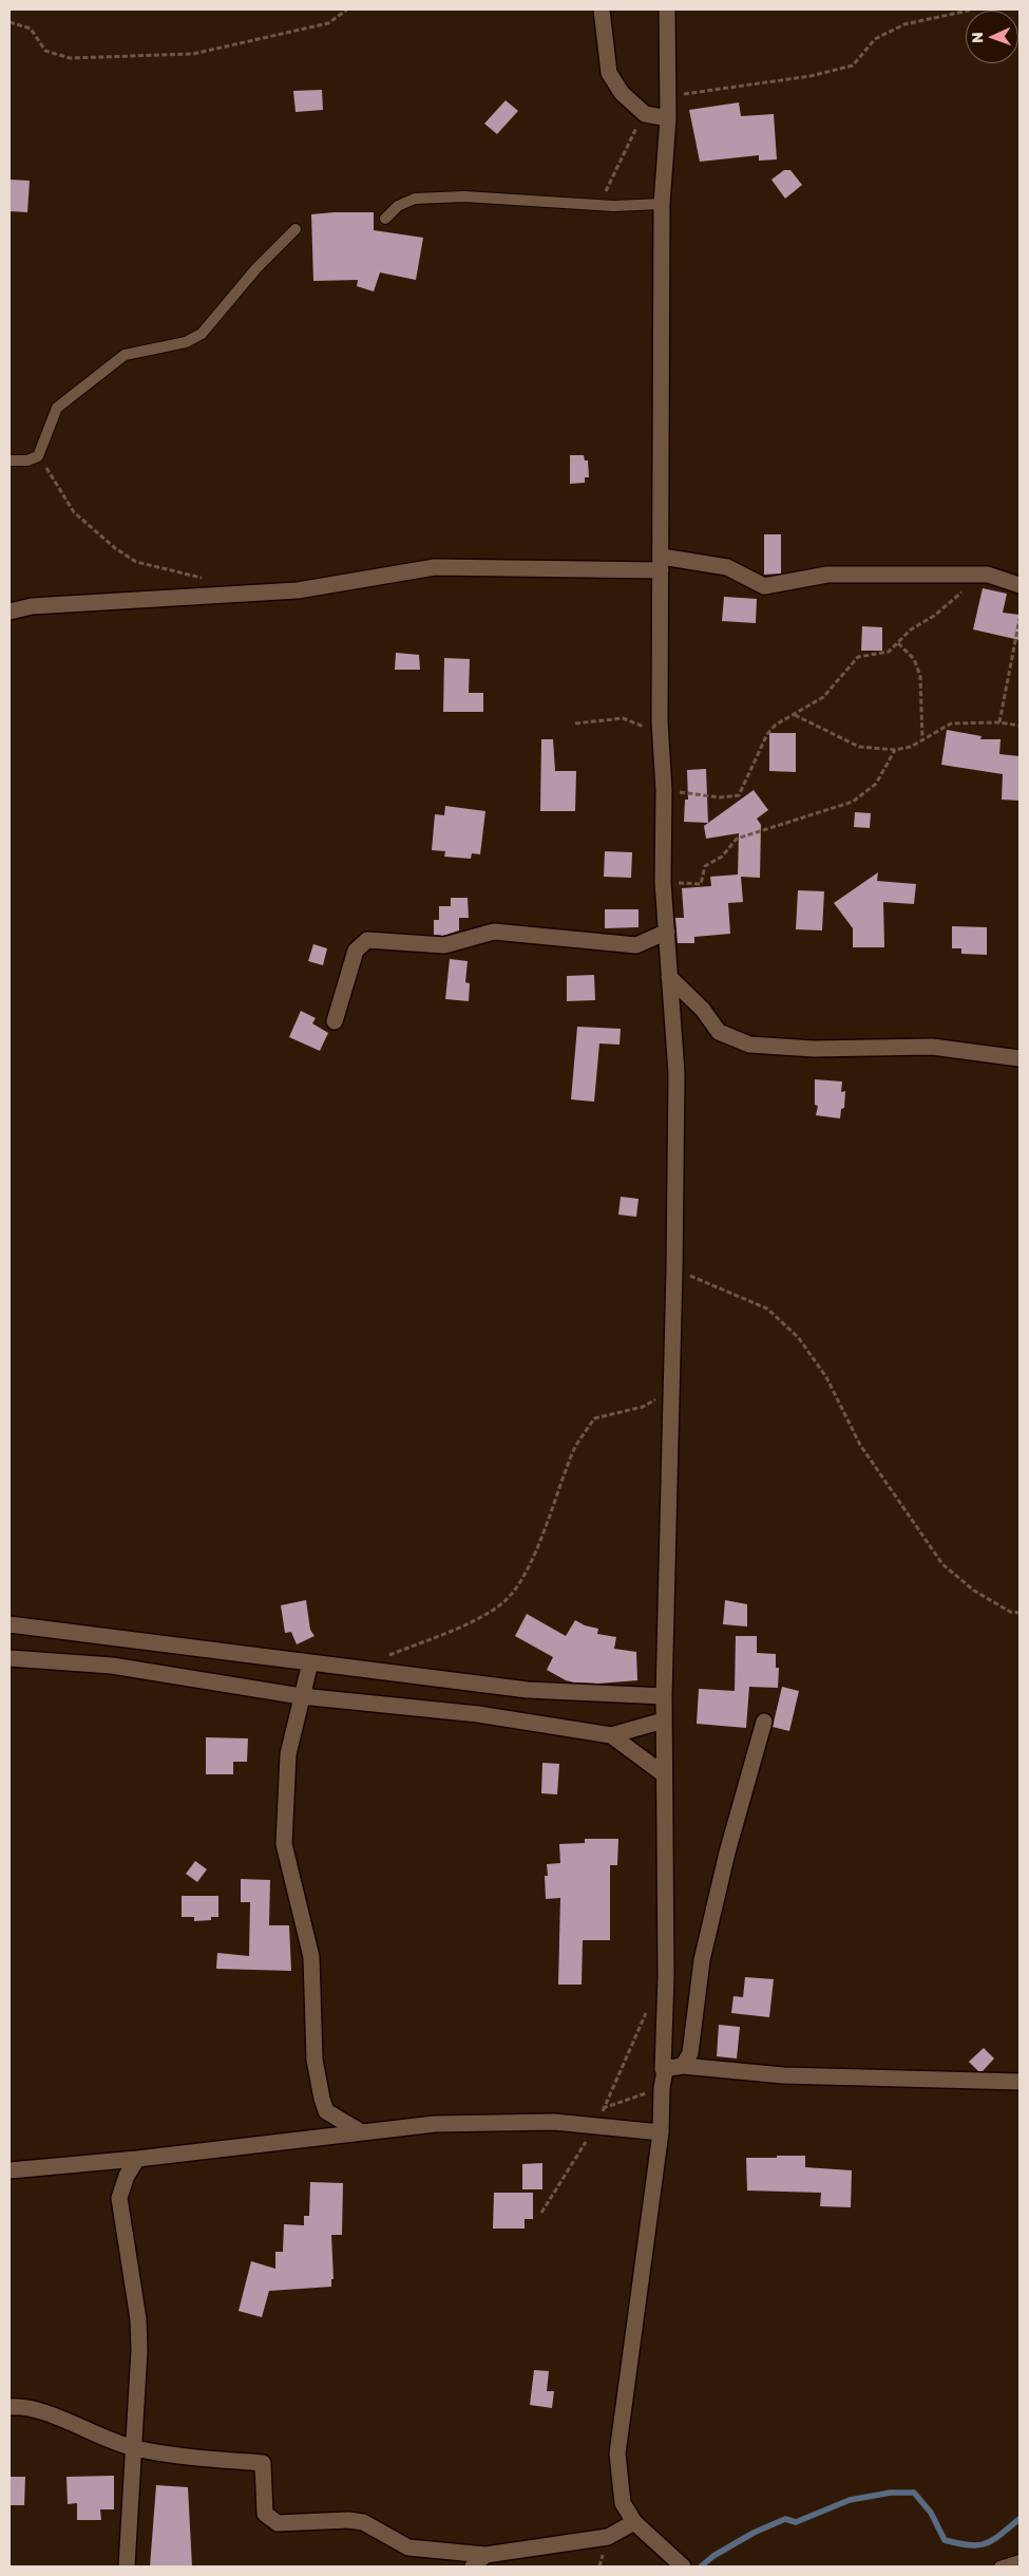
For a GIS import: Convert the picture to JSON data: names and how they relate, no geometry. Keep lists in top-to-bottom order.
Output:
{
  "north": "left"
}
